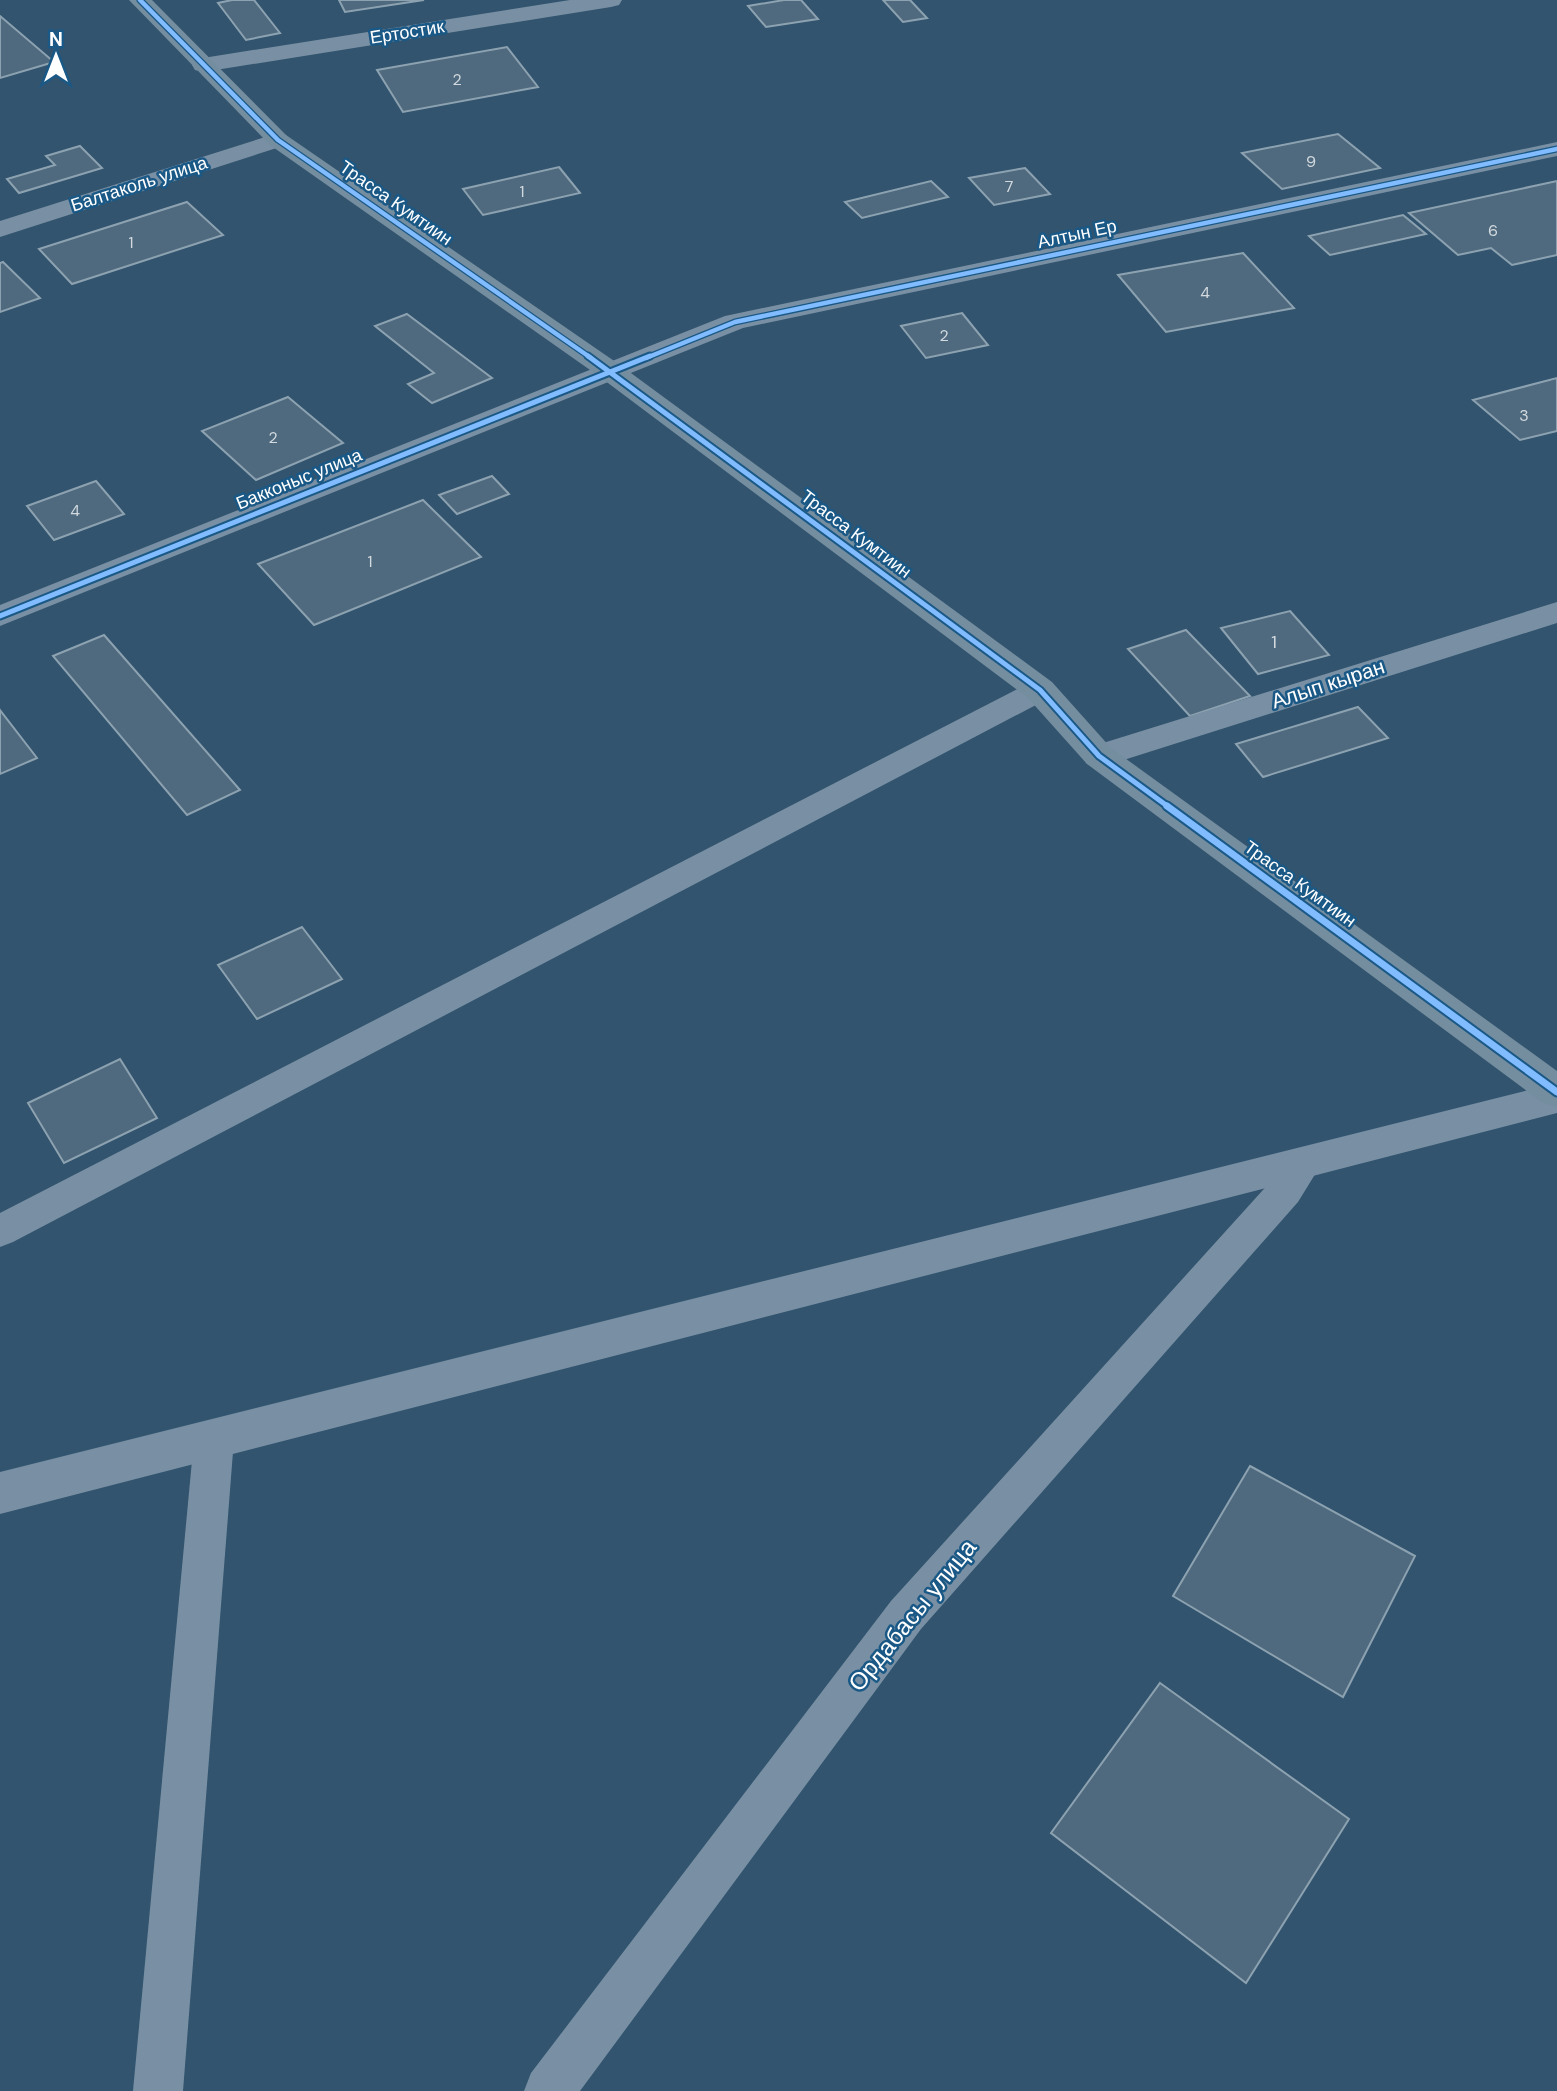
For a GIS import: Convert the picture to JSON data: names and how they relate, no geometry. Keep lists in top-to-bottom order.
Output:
{
  "streets": {
    "street": [
      "Ертостик",
      "Балтаколь улица",
      "Трасса Кумтиин",
      "Алтын Ер",
      "Бакконыс улица",
      "Алып кыран"
    ],
    "lane": ["Ордабасы улица"]
  },
  "crossings": [
    ["Ертостик", "Трасса Кумтиин"],
    ["Балтаколь улица", "Трасса Кумтиин"],
    ["Трасса Кумтиин", "Алтын Ер"],
    ["Трасса Кумтиин", "Бакконыс улица"],
    ["Трасса Кумтиин", "Алып кыран"],
    ["Алтын Ер", "Бакконыс улица"]
  ],
  "house_numbers": [
    "2",
    "9",
    "7",
    "1",
    "6",
    "1",
    "4",
    "2",
    "3",
    "2",
    "4",
    "1",
    "1"
  ],
  "north": "top"
}
